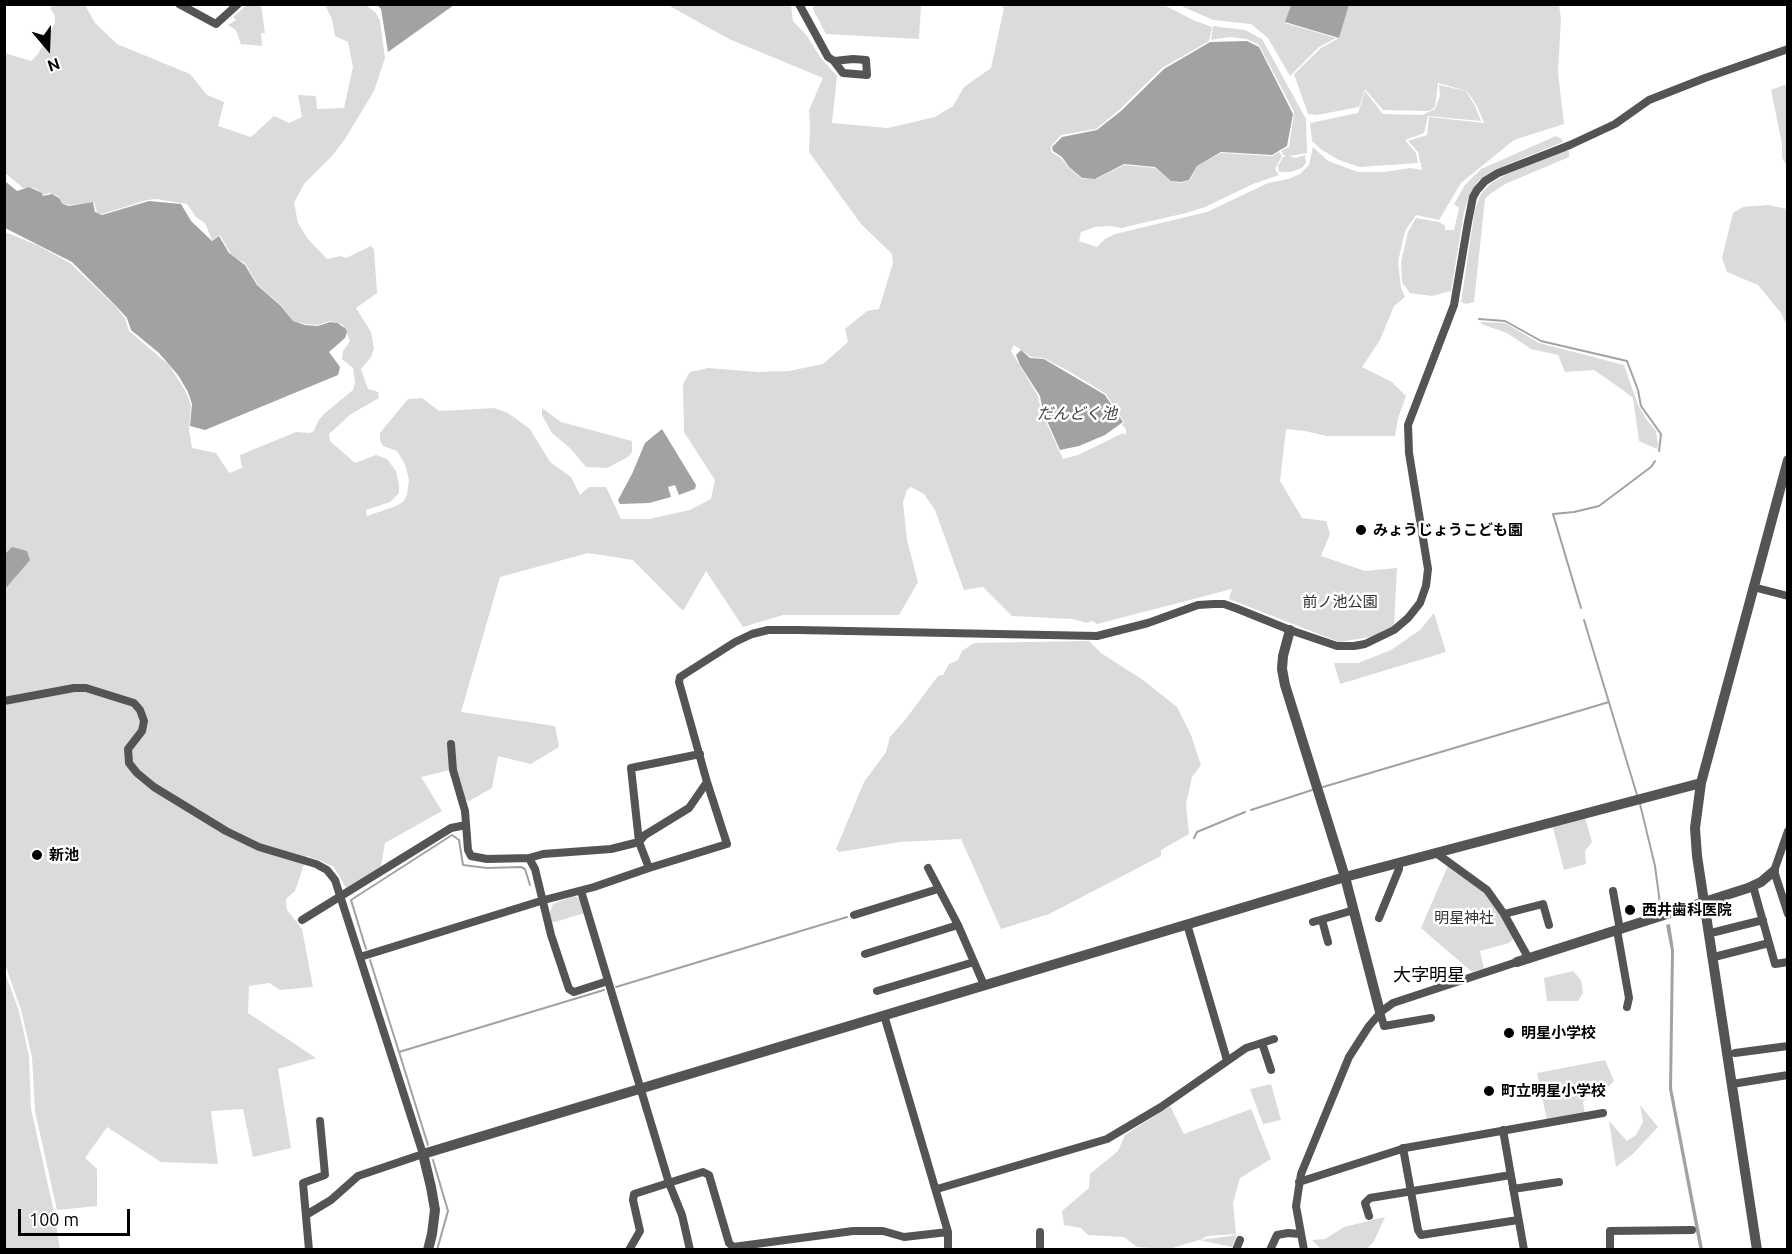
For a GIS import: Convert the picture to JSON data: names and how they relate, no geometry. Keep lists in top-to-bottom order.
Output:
{
  "districts": ["大字明星"],
  "water": ["だんどく池"],
  "parks": ["前ノ池公園", "明星神社"],
  "places": [
    "みょうじょうこども園",
    "新池",
    "西井歯科医院",
    "明星小学校",
    "町立明星小学校"
  ],
  "scale_bar": "100 m",
  "north": "bottom"
}
